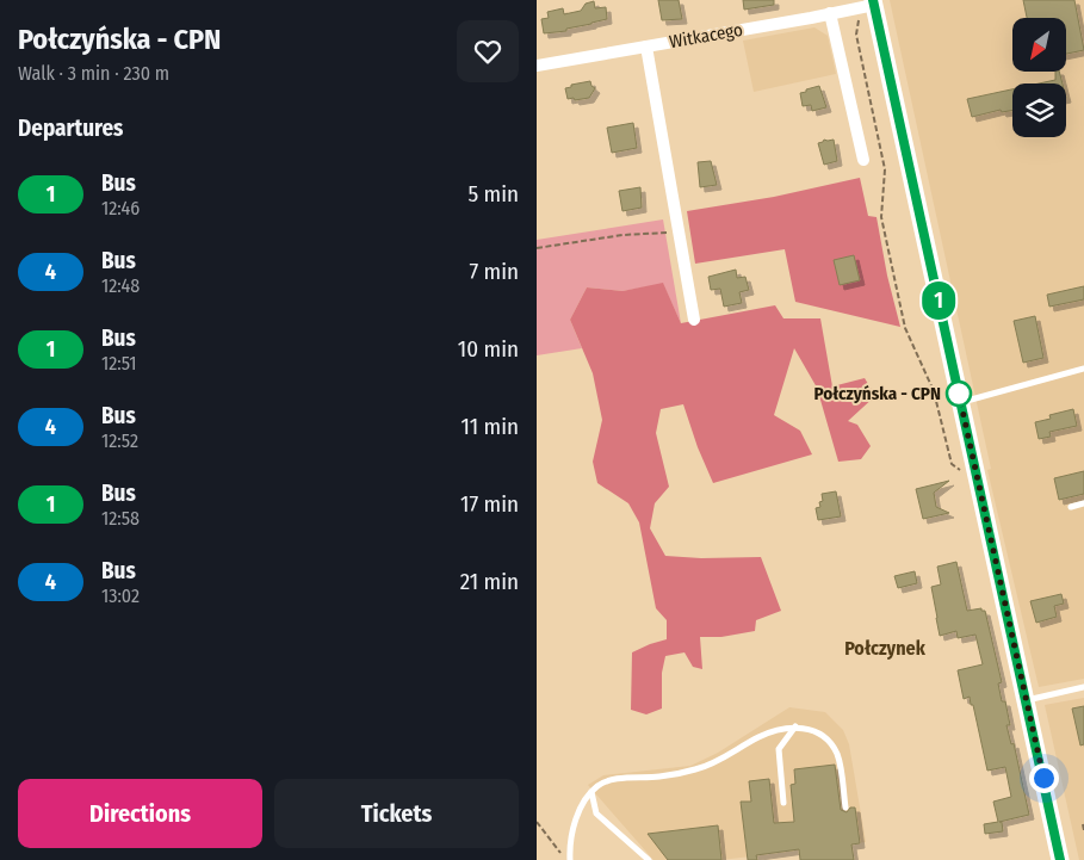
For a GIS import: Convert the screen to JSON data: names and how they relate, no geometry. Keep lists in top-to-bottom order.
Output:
{
  "streets": {
    "street": ["Witkacego"]
  },
  "districts": ["Połczynek"],
  "places": ["Połczyńska - CPN"],
  "lines": ["bus line 1"],
  "north": "bottom left",
  "page": {
    "heading": [
      ["Połczyńska - CPN", "Walk · 3 min · 230 m"],
      "Departures"
    ],
    "on_map": "1",
    "list": [
      {
        "mark": "1",
        "name": "Bus",
        "note": "12:46",
        "value": "5 min"
      },
      {
        "mark": "4",
        "name": "Bus",
        "note": "12:48",
        "value": "7 min"
      },
      {
        "mark": "1",
        "name": "Bus",
        "note": "12:51",
        "value": "10 min"
      },
      {
        "mark": "4",
        "name": "Bus",
        "note": "12:52",
        "value": "11 min"
      },
      {
        "mark": "1",
        "name": "Bus",
        "note": "12:58",
        "value": "17 min"
      },
      {
        "mark": "4",
        "name": "Bus",
        "note": "13:02",
        "value": "21 min"
      }
    ],
    "buttons": ["Directions", "Tickets"]
  }
}
